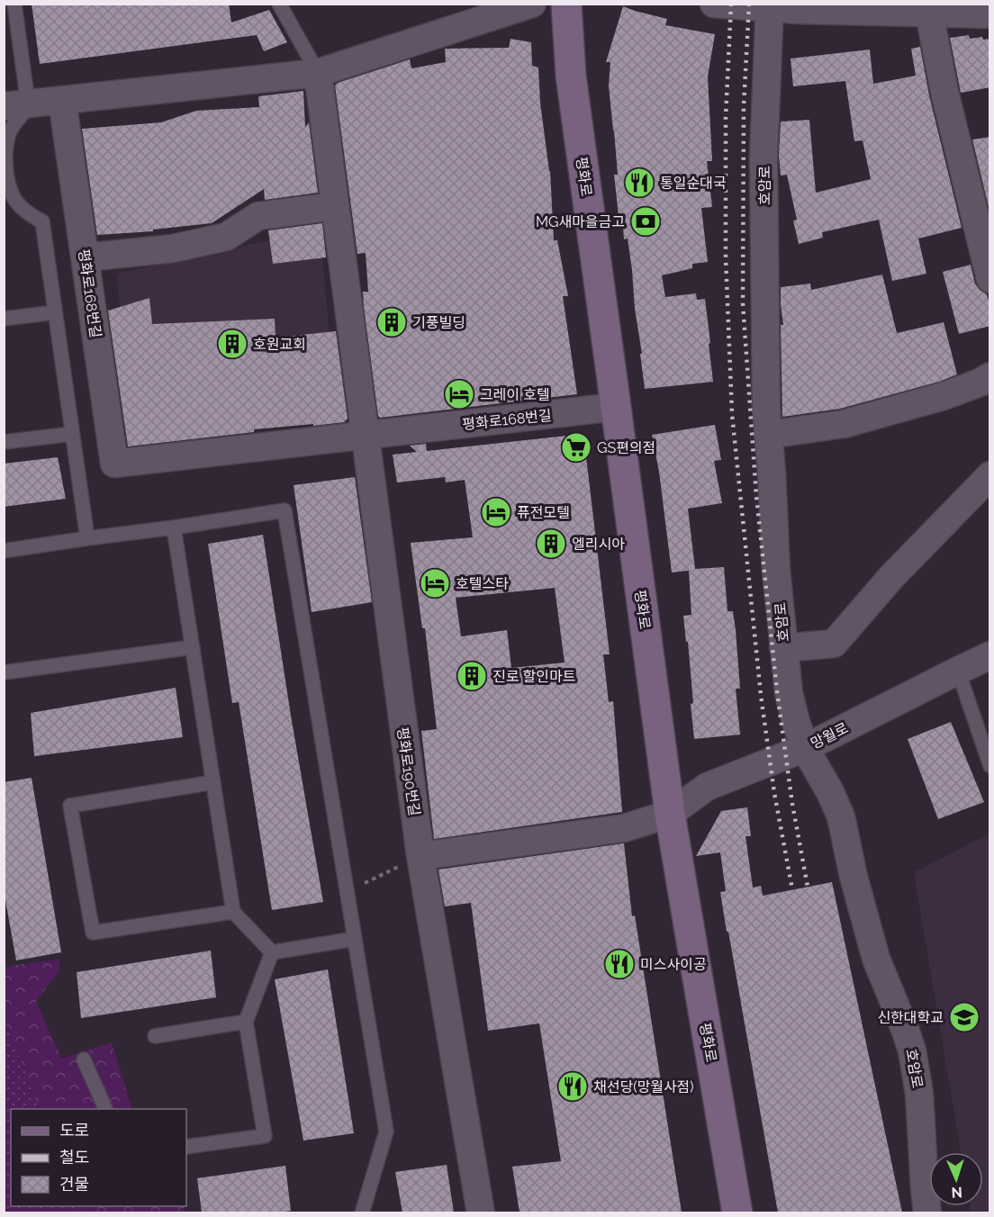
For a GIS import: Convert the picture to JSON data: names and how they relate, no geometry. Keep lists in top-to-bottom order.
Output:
{
  "streets": {
    "main road": ["평화로"],
    "street": [
      "호암로",
      "평화로168번길",
      "망월로",
      "평화로190번길"
    ]
  },
  "crossings": [
    ["평화로", "평화로168번길"],
    ["평화로", "망월로"],
    ["호암로", "망월로"],
    ["평화로168번길", "평화로190번길"]
  ],
  "places": {
    "restaurant": ["통일순대국", "미스사이공", "채선당(망월사점)"],
    "bank": ["MG새마을금고"],
    "building": [
      "기풍빌딩",
      "호원교회",
      "엘리시아",
      "진로 할인마트"
    ],
    "hotel": ["그레이 호텔", "퓨전모텔", "호텔스타"],
    "supermarket": ["GS편의점"],
    "school or university": ["신한대학교"]
  },
  "legend": ["도로", "철도", "건물"],
  "north": "bottom"
}
